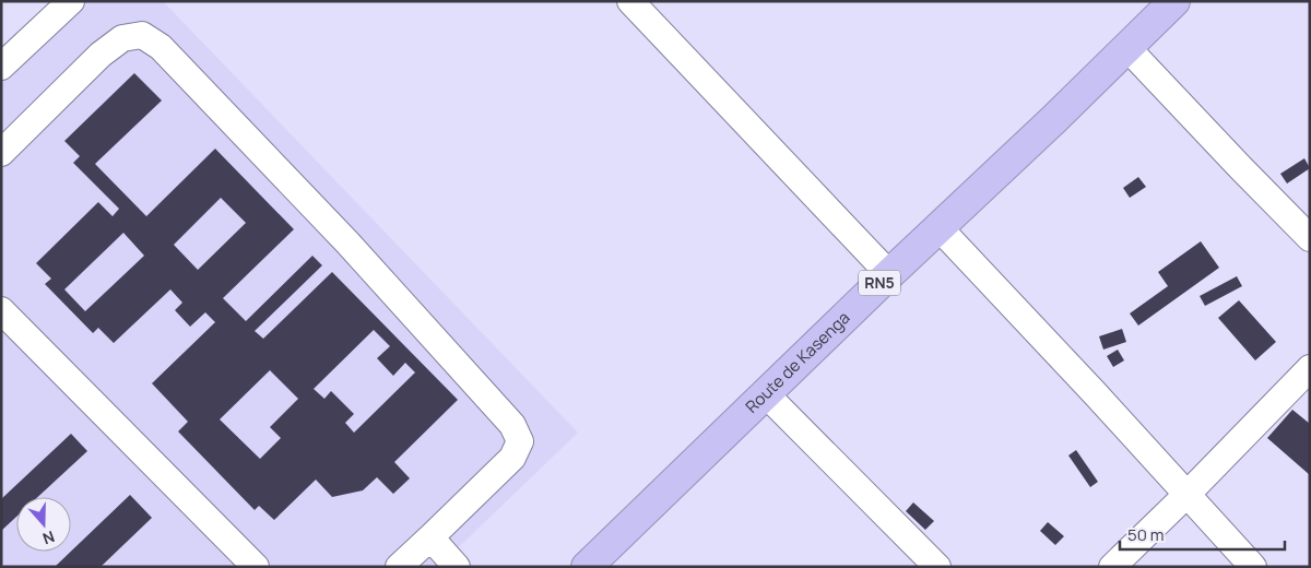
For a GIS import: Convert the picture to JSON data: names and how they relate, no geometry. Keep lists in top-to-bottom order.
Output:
{
  "streets": {
    "highway": ["RN5", "Route de Kasenga"]
  },
  "scale_bar": "50 m",
  "north": "bottom"
}
